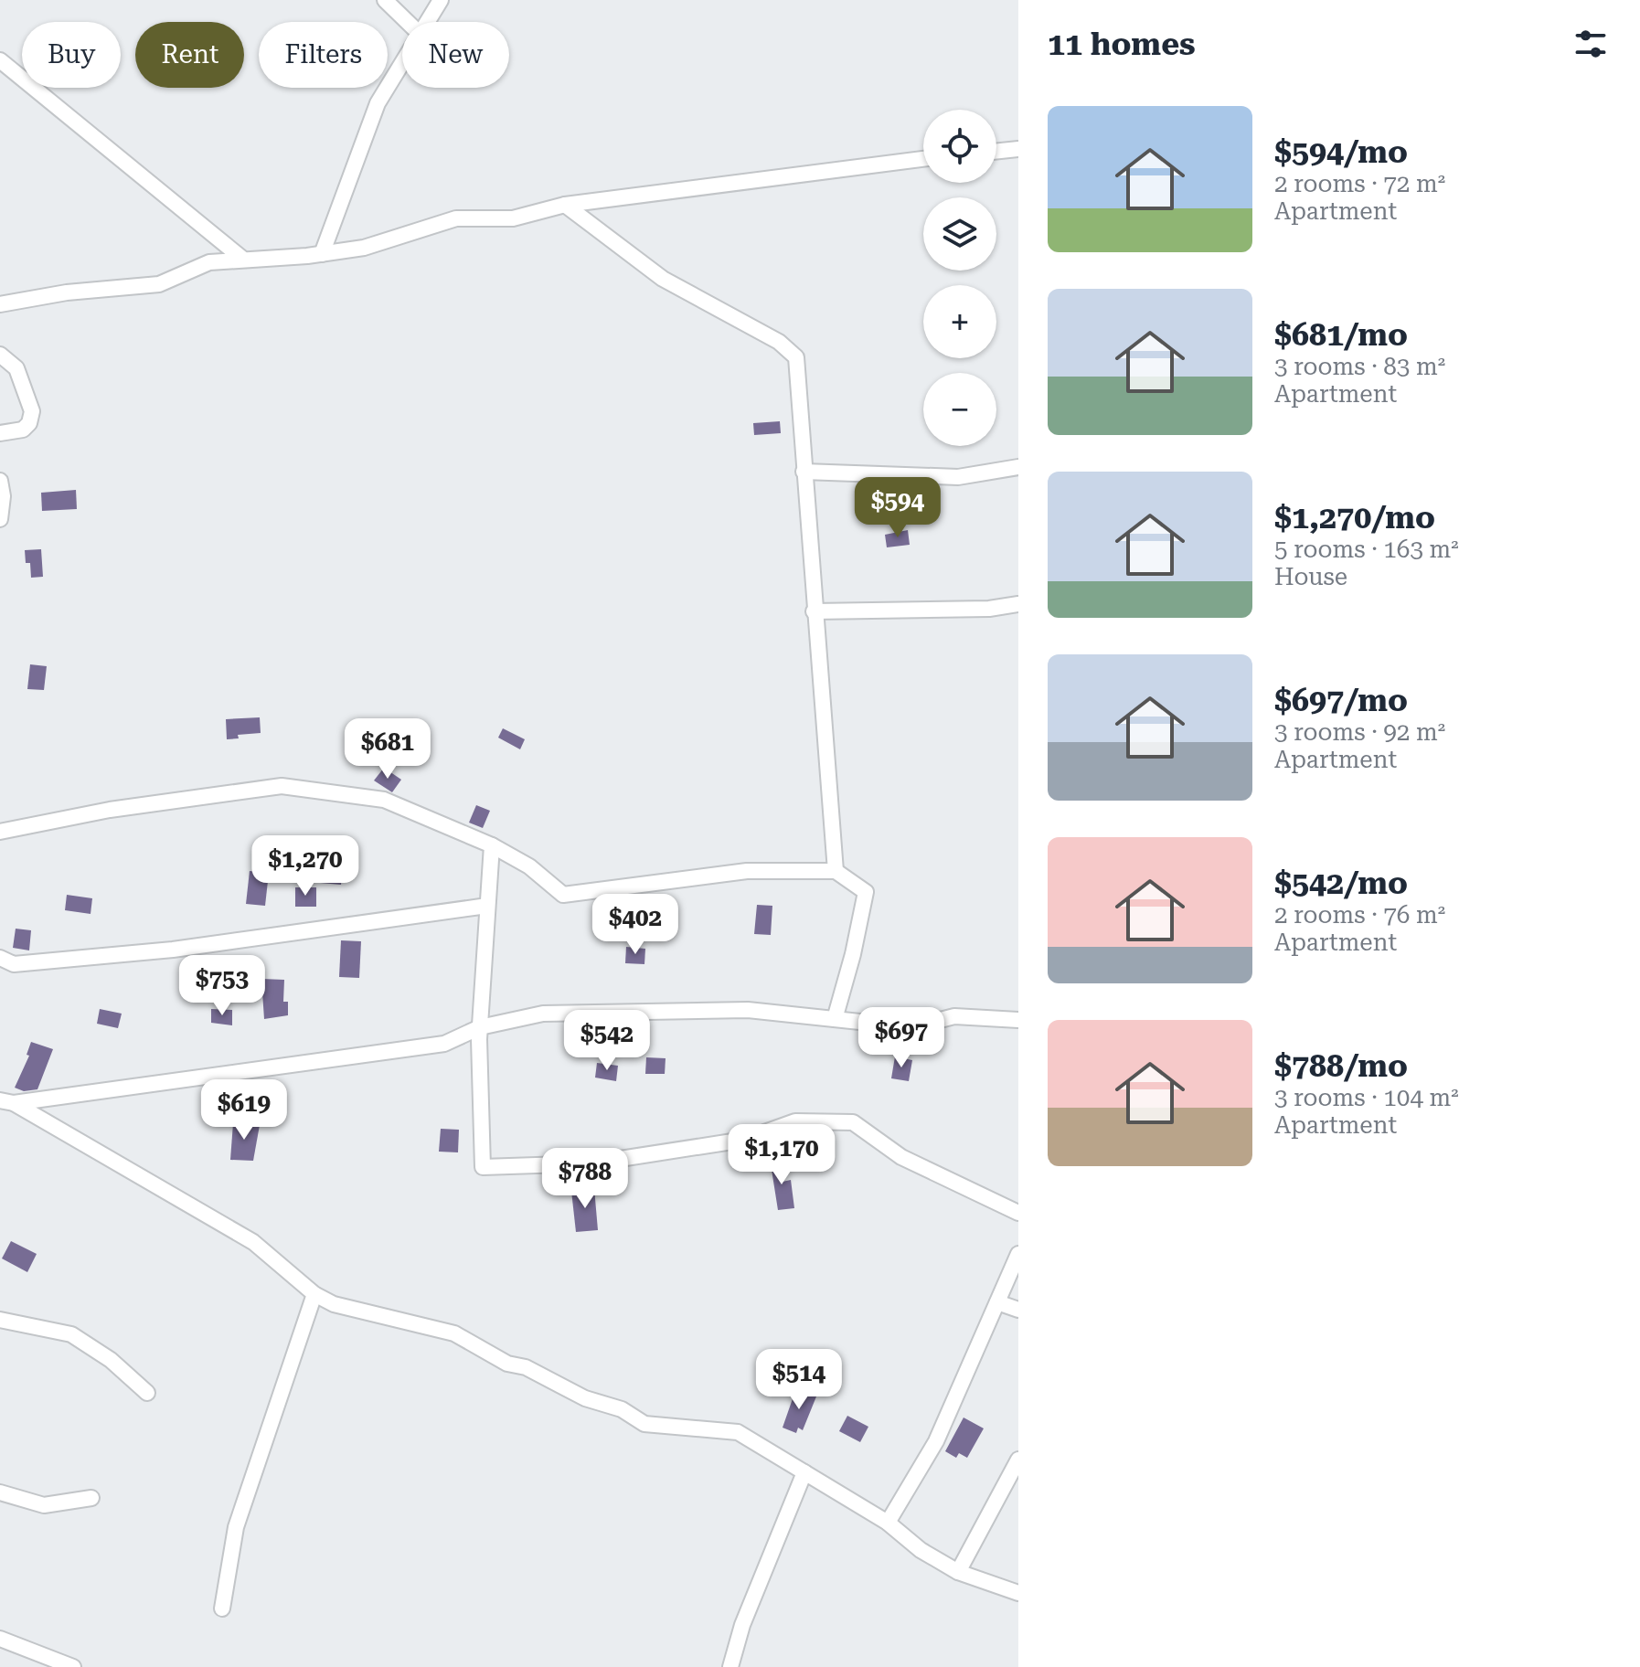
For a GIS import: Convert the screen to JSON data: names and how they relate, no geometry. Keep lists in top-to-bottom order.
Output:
{
  "page": {
    "heading": "11 homes",
    "chip": [
      "Buy",
      "Rent",
      "Filters",
      "New"
    ],
    "list": [
      {
        "name": "$594/mo",
        "note": "2 rooms · 72 m² · Apartment"
      },
      {
        "name": "$681/mo",
        "note": "3 rooms · 83 m² · Apartment"
      },
      {
        "name": "$1,270/mo",
        "note": "5 rooms · 163 m² · House"
      },
      {
        "name": "$697/mo",
        "note": "3 rooms · 92 m² · Apartment"
      },
      {
        "name": "$542/mo",
        "note": "2 rooms · 76 m² · Apartment"
      },
      {
        "name": "$788/mo",
        "note": "3 rooms · 104 m² · Apartment"
      }
    ],
    "map_buttons": ["+", "−"],
    "price": [
      "$594",
      "$681",
      "$1,270",
      "$402",
      "$753",
      "$697",
      "$542",
      "$619",
      "$1,170",
      "$788",
      "$514"
    ]
  }
}
